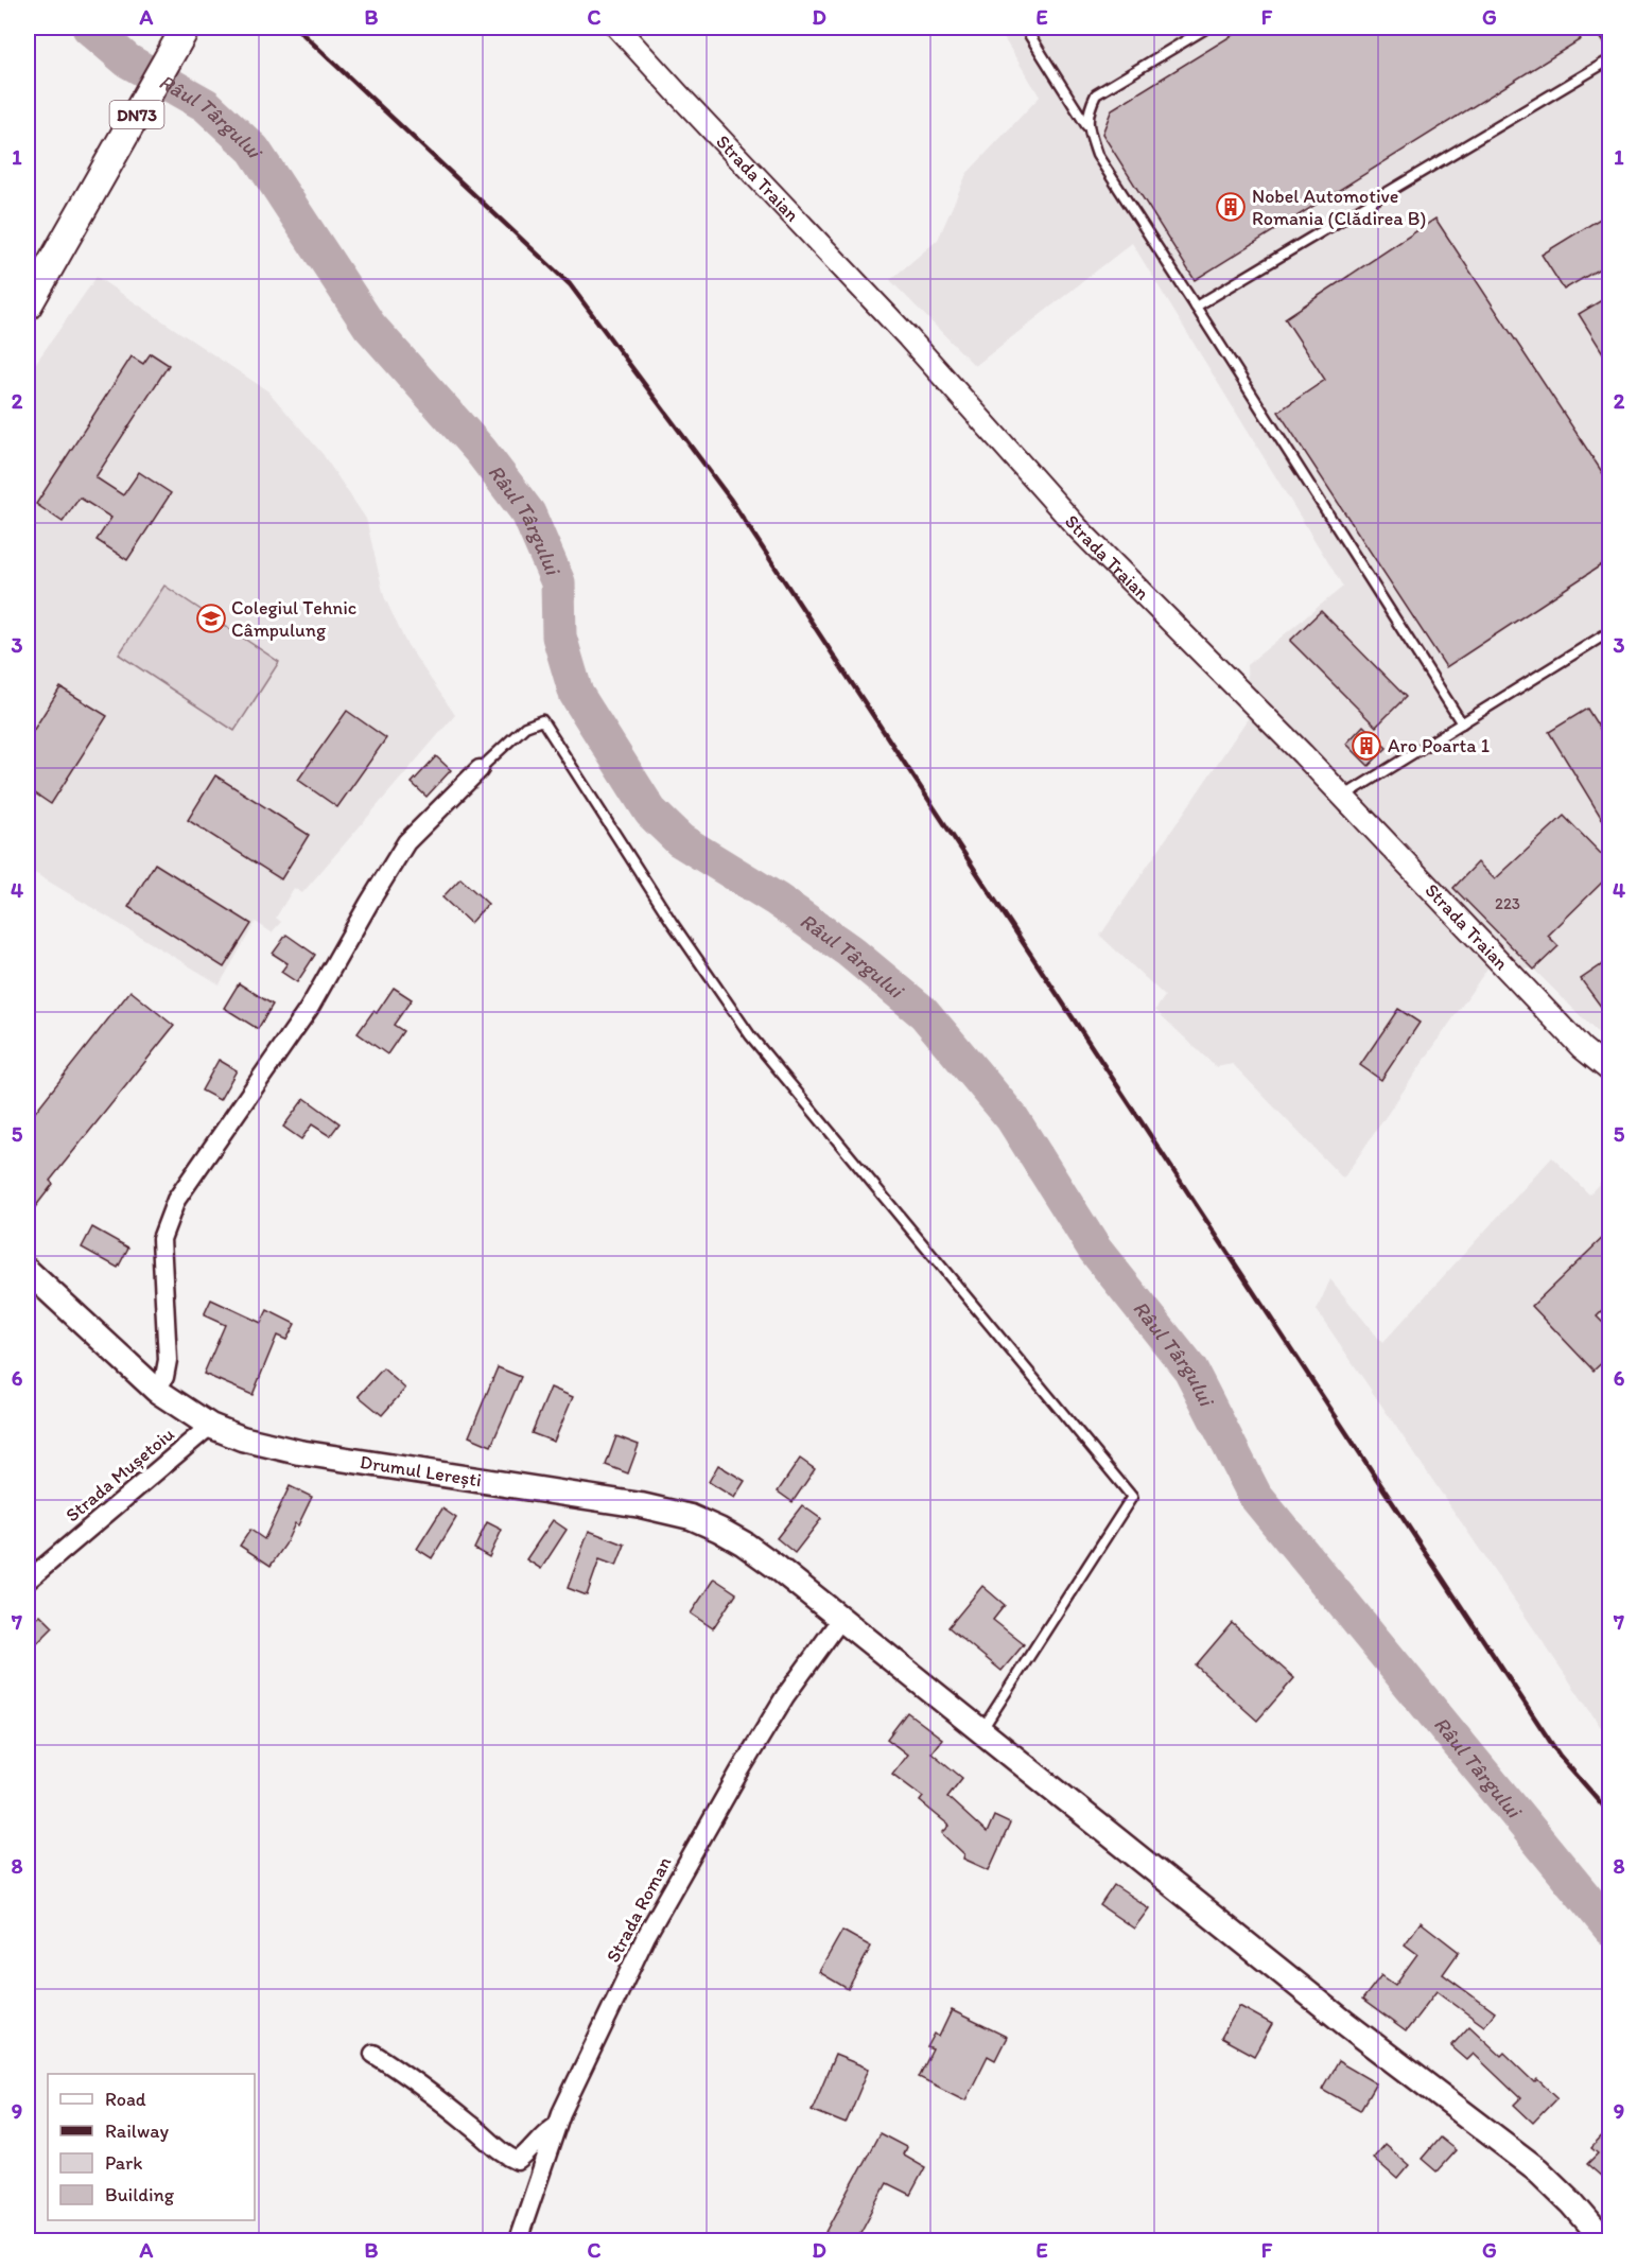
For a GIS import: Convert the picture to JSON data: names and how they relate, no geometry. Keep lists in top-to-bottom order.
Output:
{
  "streets": {
    "main road": ["DN73", "Drumul Lerești"],
    "street": ["Strada Traian", "Strada Mușetoiu", "Strada Roman"]
  },
  "crossings": [
    ["Drumul Lerești", "Strada Mușetoiu"],
    ["Drumul Lerești", "Strada Roman"]
  ],
  "water": ["Râul Târgului"],
  "places": {
    "building": ["Nobel Automotive Romania (Clădirea B)", "Aro Poarta 1"],
    "school or university": ["Colegiul Tehnic Câmpulung"]
  },
  "house_numbers": ["223"],
  "legend": [
    "Road",
    "Railway",
    "Park",
    "Building"
  ],
  "grid": {
    "columns": [
      "A",
      "B",
      "C",
      "D",
      "E",
      "F",
      "G"
    ],
    "rows": [
      "1",
      "2",
      "3",
      "4",
      "5",
      "6",
      "7",
      "8",
      "9"
    ]
  }
}
